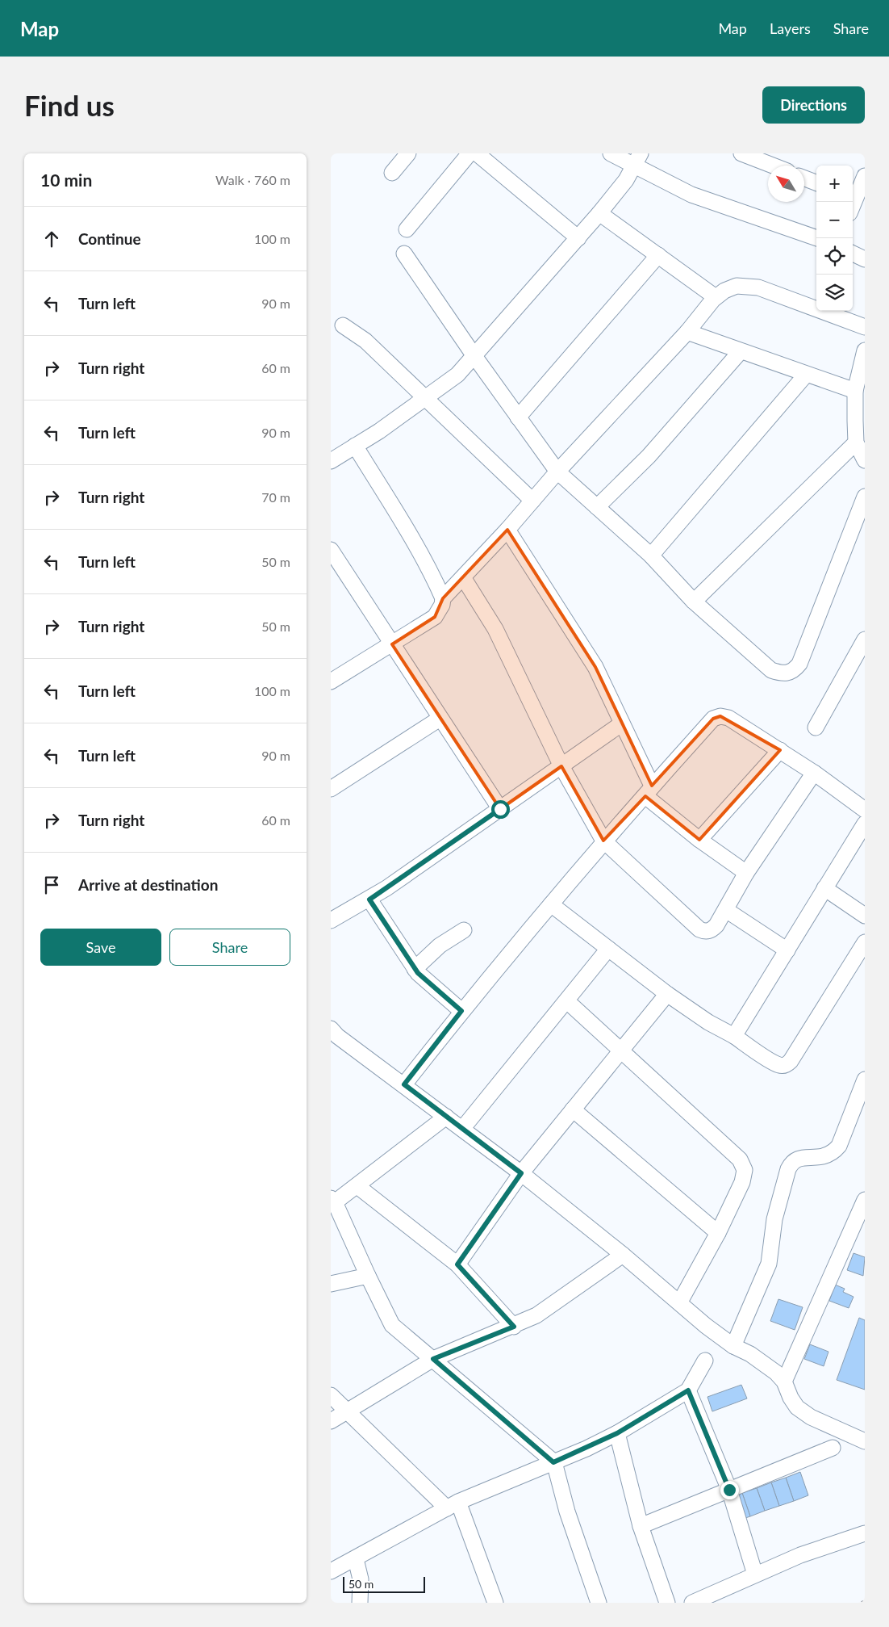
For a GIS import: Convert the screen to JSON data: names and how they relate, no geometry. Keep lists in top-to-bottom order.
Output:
{
  "scale_bar": "50 m",
  "north": "top left",
  "page": {
    "header": "Map",
    "nav": ["Map", "Layers", "Share"],
    "buttons": [
      "Directions",
      ["Save", "Share"]
    ],
    "title": "Find us",
    "heading": ["10 min", "Walk · 760 m"],
    "map_buttons": ["+", "−"],
    "list": [
      ["Continue", "100 m"],
      ["Turn left", "90 m"],
      ["Turn right", "60 m"],
      ["Turn left", "90 m"],
      ["Turn right", "70 m"],
      ["Turn left", "50 m"],
      ["Turn right", "50 m"],
      ["Turn left", "100 m"],
      ["Turn left", "90 m"],
      ["Turn right", "60 m"],
      "Arrive at destination"
    ],
    "scale": "50 m"
  }
}
